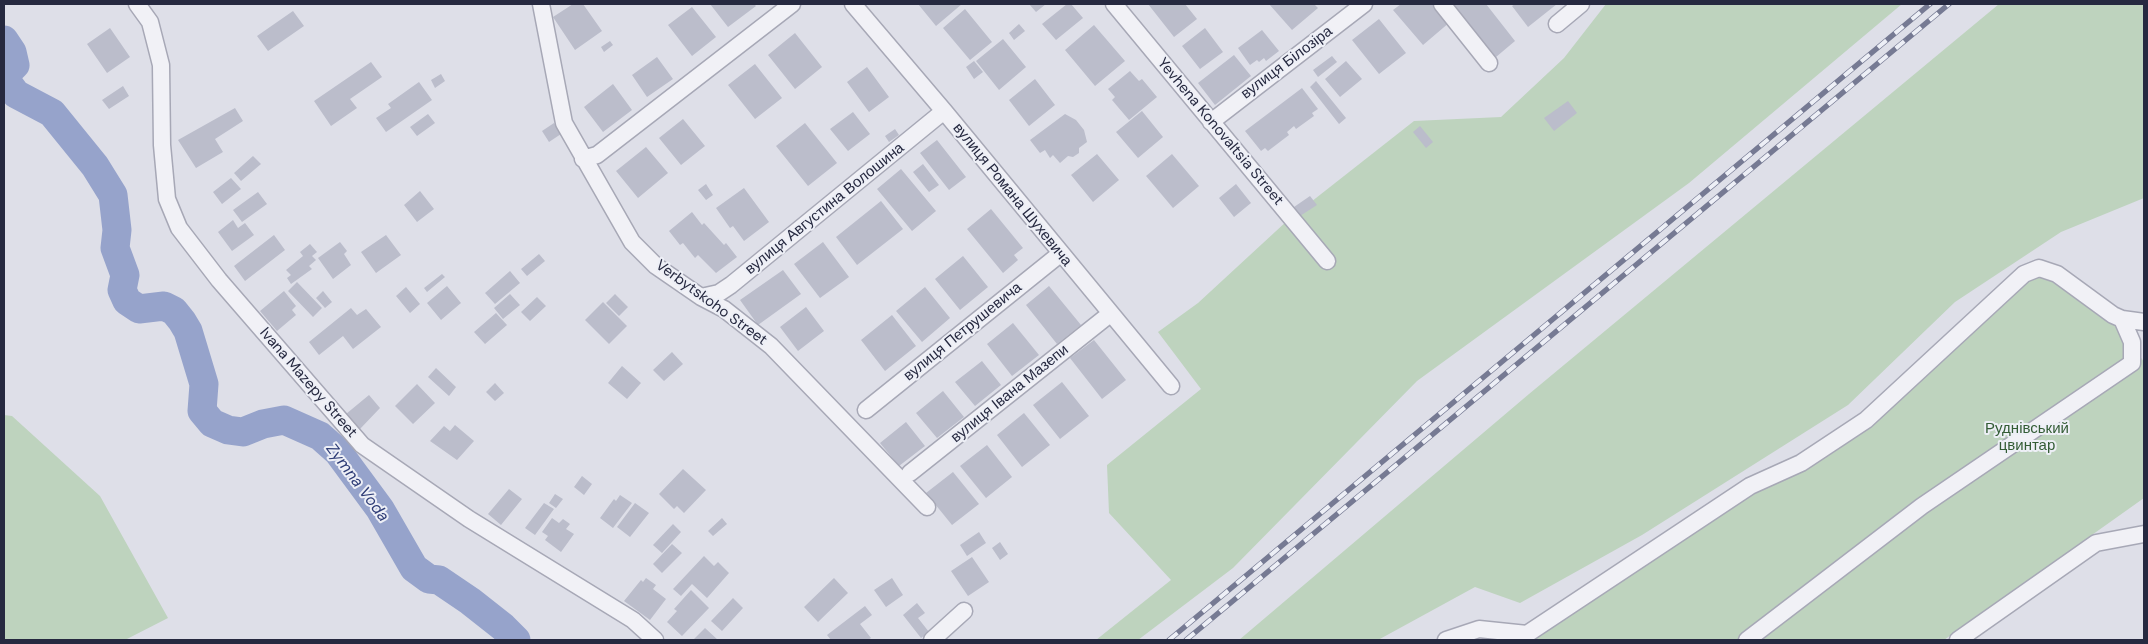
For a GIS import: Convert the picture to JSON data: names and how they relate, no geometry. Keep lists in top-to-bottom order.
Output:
{
  "streets": {
    "street": [
      "вулиця Білозіра",
      "Yevhena Konovaltsia Street",
      "вулиця Романа Шухевича",
      "вулиця Августина Волошина",
      "Verbytskoho Street",
      "вулиця Петрушевича",
      "Ivana Mazepy Street",
      "вулиця Івана Мазепи"
    ]
  },
  "crossings": [
    ["вулиця Білозіра", "Yevhena Konovaltsia Street"],
    ["вулиця Романа Шухевича", "вулиця Августина Волошина"],
    ["вулиця Романа Шухевича", "вулиця Петрушевича"],
    ["вулиця Романа Шухевича", "вулиця Івана Мазепи"],
    ["вулиця Августина Волошина", "Verbytskoho Street"]
  ],
  "water": ["Zymna Voda"],
  "parks": ["Руднівський цвинтар"]
}
